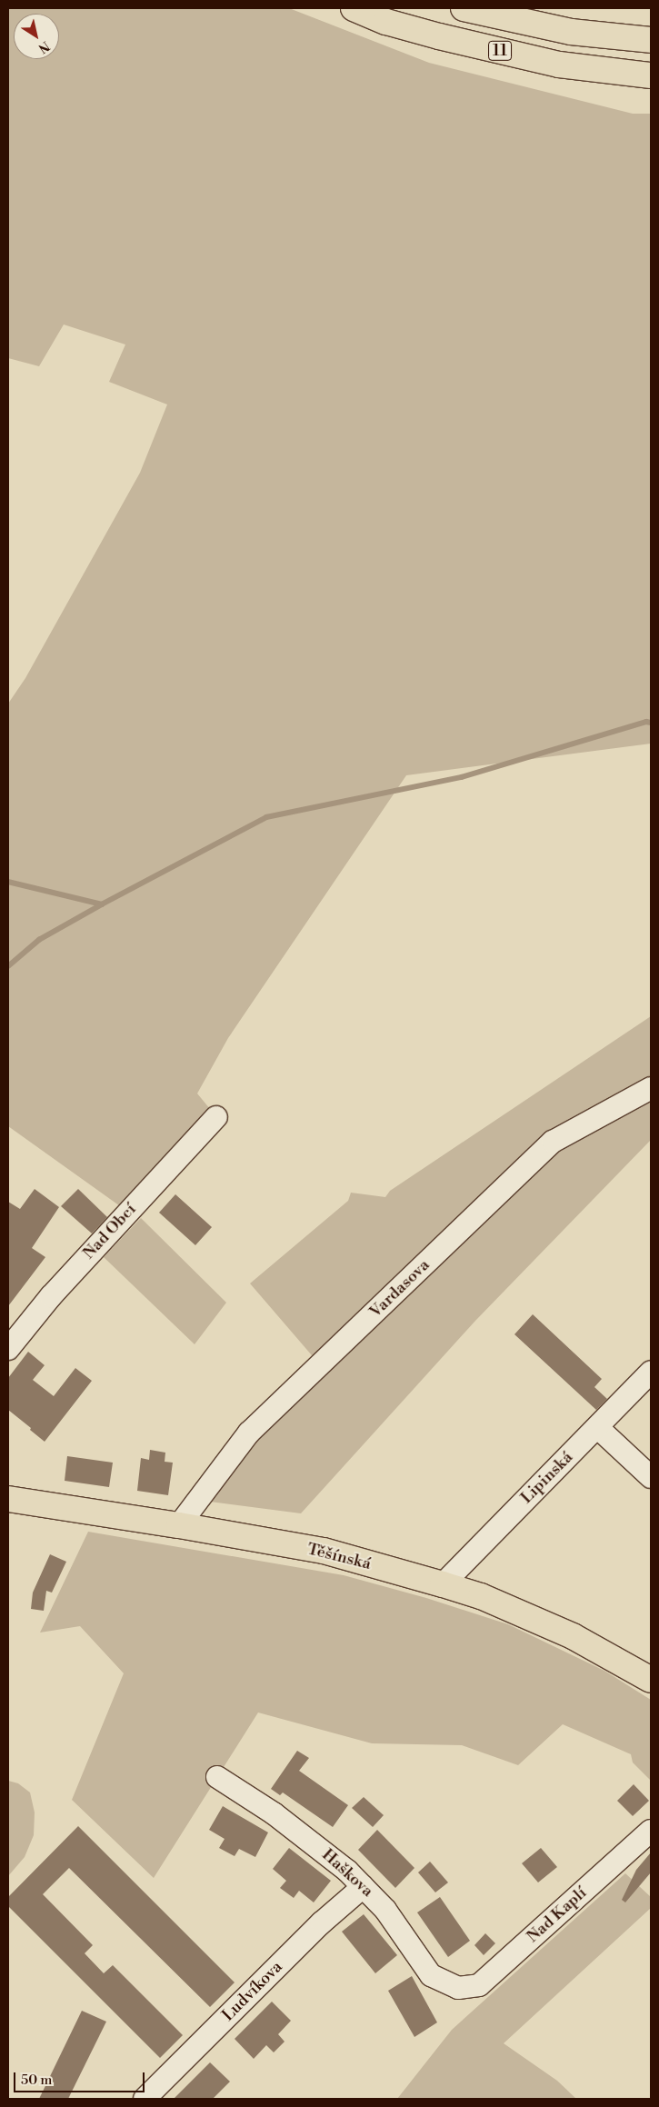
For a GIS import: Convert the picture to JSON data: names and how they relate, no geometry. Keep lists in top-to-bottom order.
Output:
{
  "streets": {
    "main road": ["11", "Těšínská"],
    "street": [
      "Nad Obcí",
      "Vardasova",
      "Lipinská",
      "Haškova",
      "Nad Kaplí",
      "Ludvíkova"
    ]
  },
  "crossings": [
    ["Vardasova", "Těšínská"],
    ["Lipinská", "Těšínská"],
    ["Haškova", "Nad Kaplí"],
    ["Haškova", "Ludvíkova"]
  ],
  "scale_bar": "50 m",
  "north": "bottom right"
}
